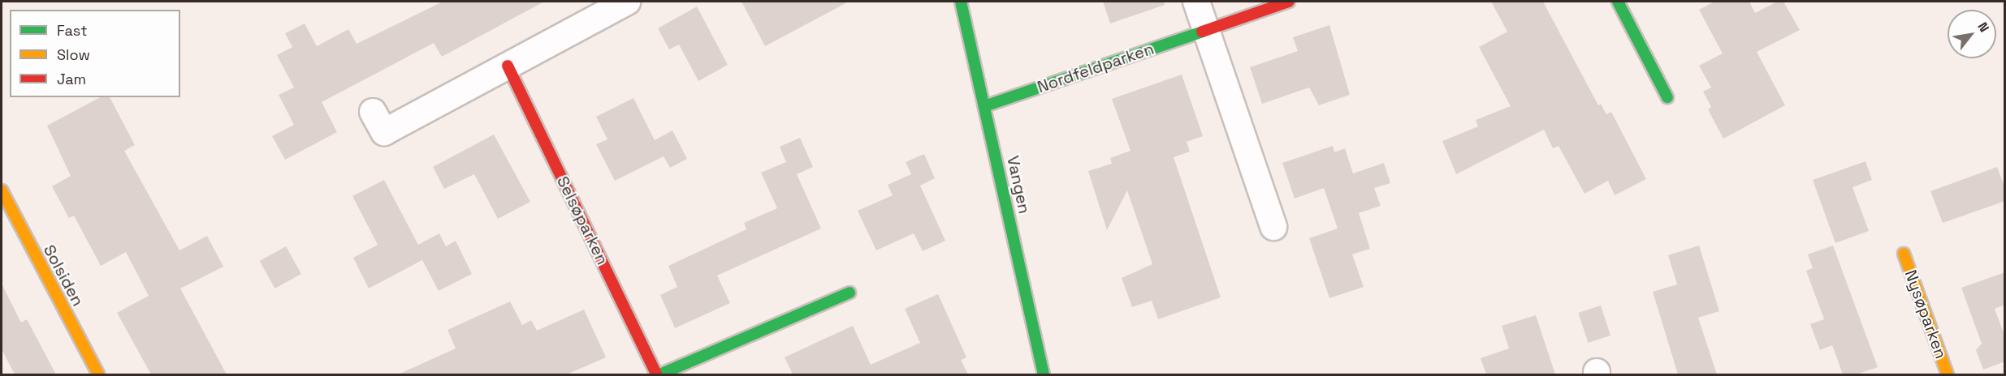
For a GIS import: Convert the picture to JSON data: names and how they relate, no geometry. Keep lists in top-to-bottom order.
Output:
{
  "streets": {
    "street": [
      "Nordfeldparken",
      "Vangen",
      "Selsøparken",
      "Solsiden",
      "Nysøparken"
    ]
  },
  "crossings": [
    ["Nordfeldparken", "Vangen"]
  ],
  "legend": ["Fast", "Slow", "Jam"],
  "north": "top right"
}
